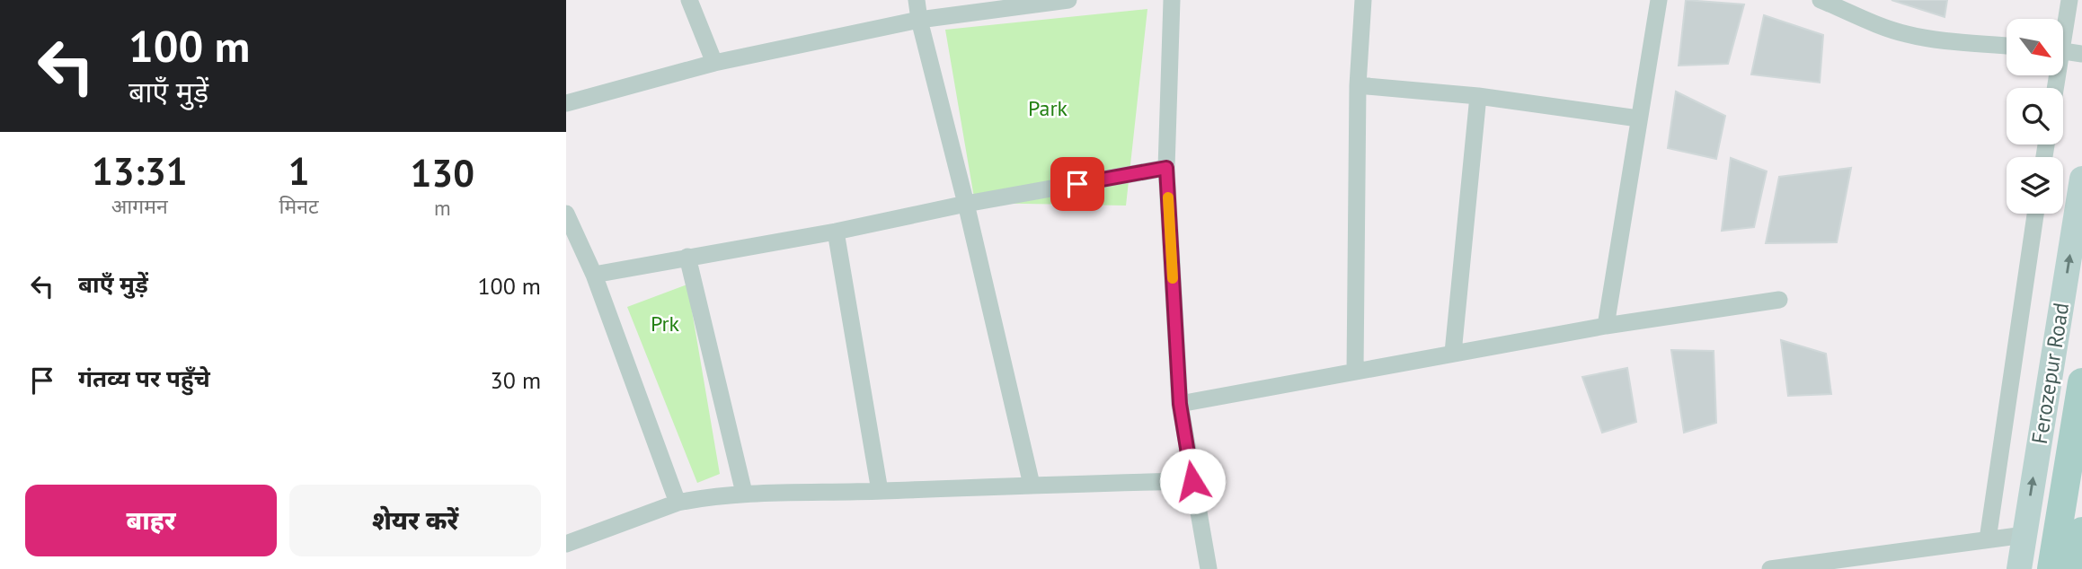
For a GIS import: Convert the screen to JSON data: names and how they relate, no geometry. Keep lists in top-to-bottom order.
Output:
{
  "streets": {
    "main road": ["Ferozepur Road"]
  },
  "parks": ["Park", "Prk"],
  "north": "bottom right",
  "page": {
    "turn": ["100 m", "बाएँ मुड़ें"],
    "eta": [
      "13:31",
      "आगमन",
      "1",
      "मिनट",
      "130",
      "m"
    ],
    "list": [
      {
        "name": "बाएँ मुड़ें",
        "value": "100 m"
      },
      {
        "name": "गंतव्य पर पहुँचे",
        "value": "30 m"
      }
    ],
    "buttons": ["बाहर", "शेयर करें"]
  }
}
